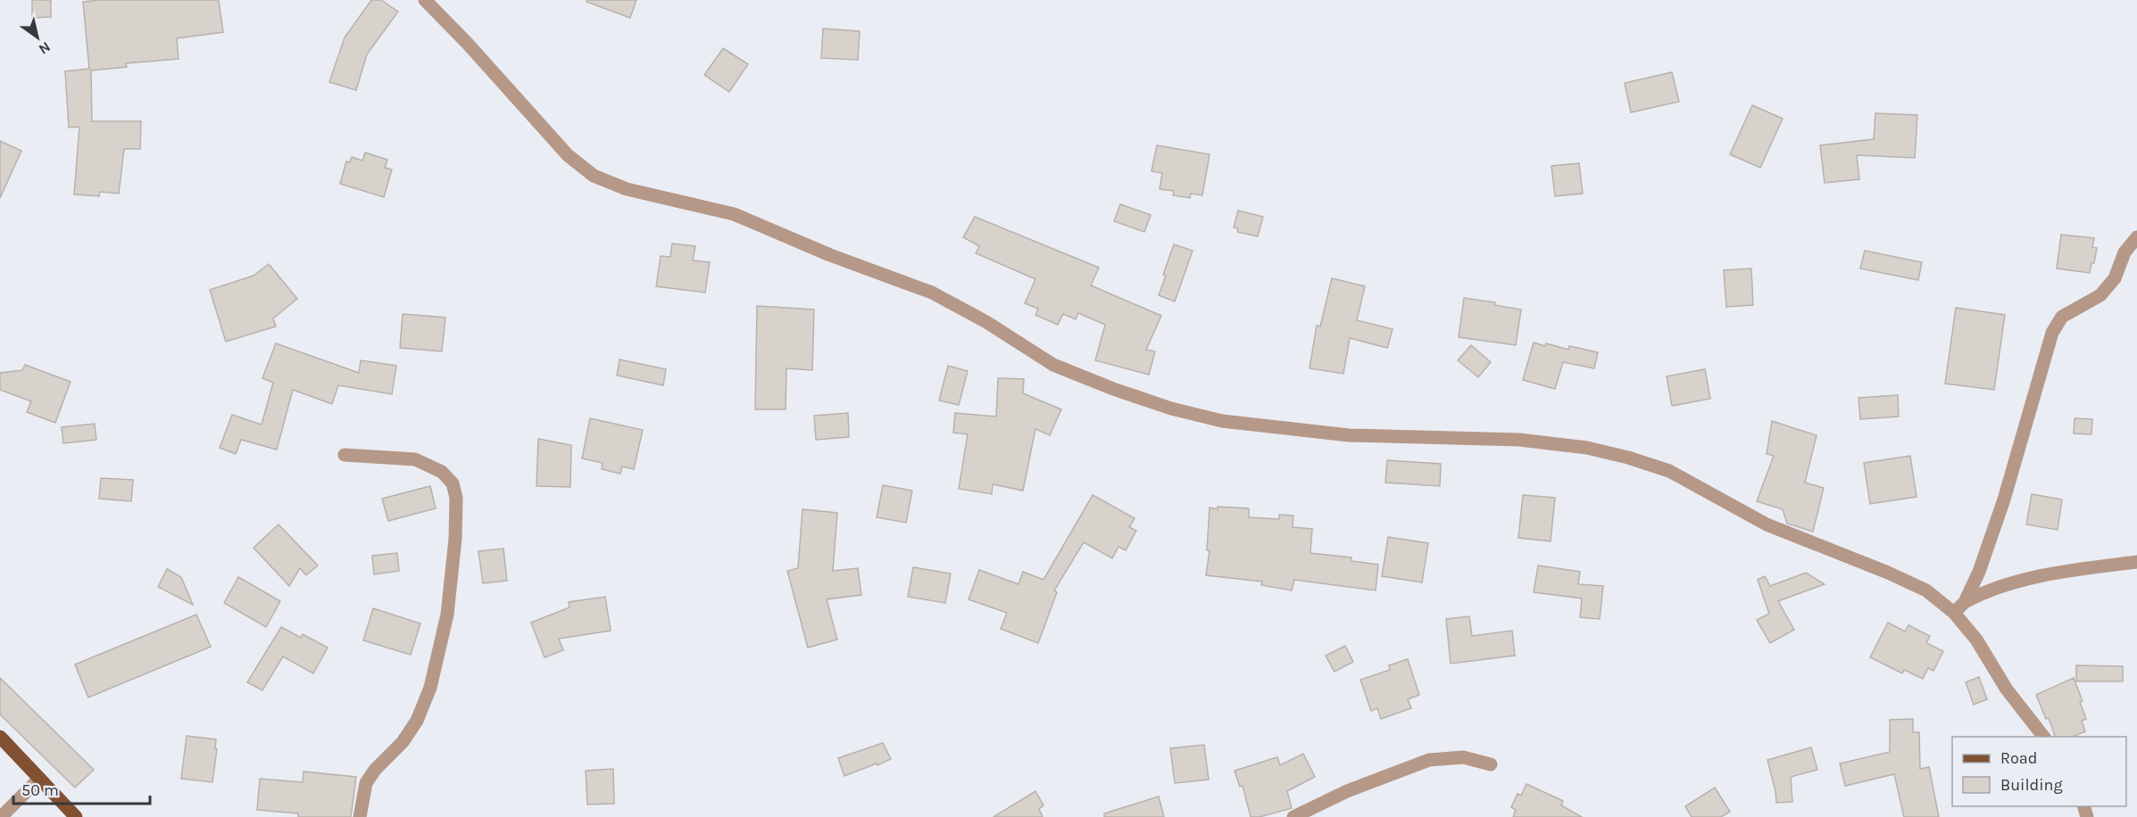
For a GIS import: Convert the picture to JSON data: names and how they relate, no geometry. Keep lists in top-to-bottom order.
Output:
{
  "legend": ["Road", "Building"],
  "scale_bar": "50 m",
  "north": "bottom right"
}
